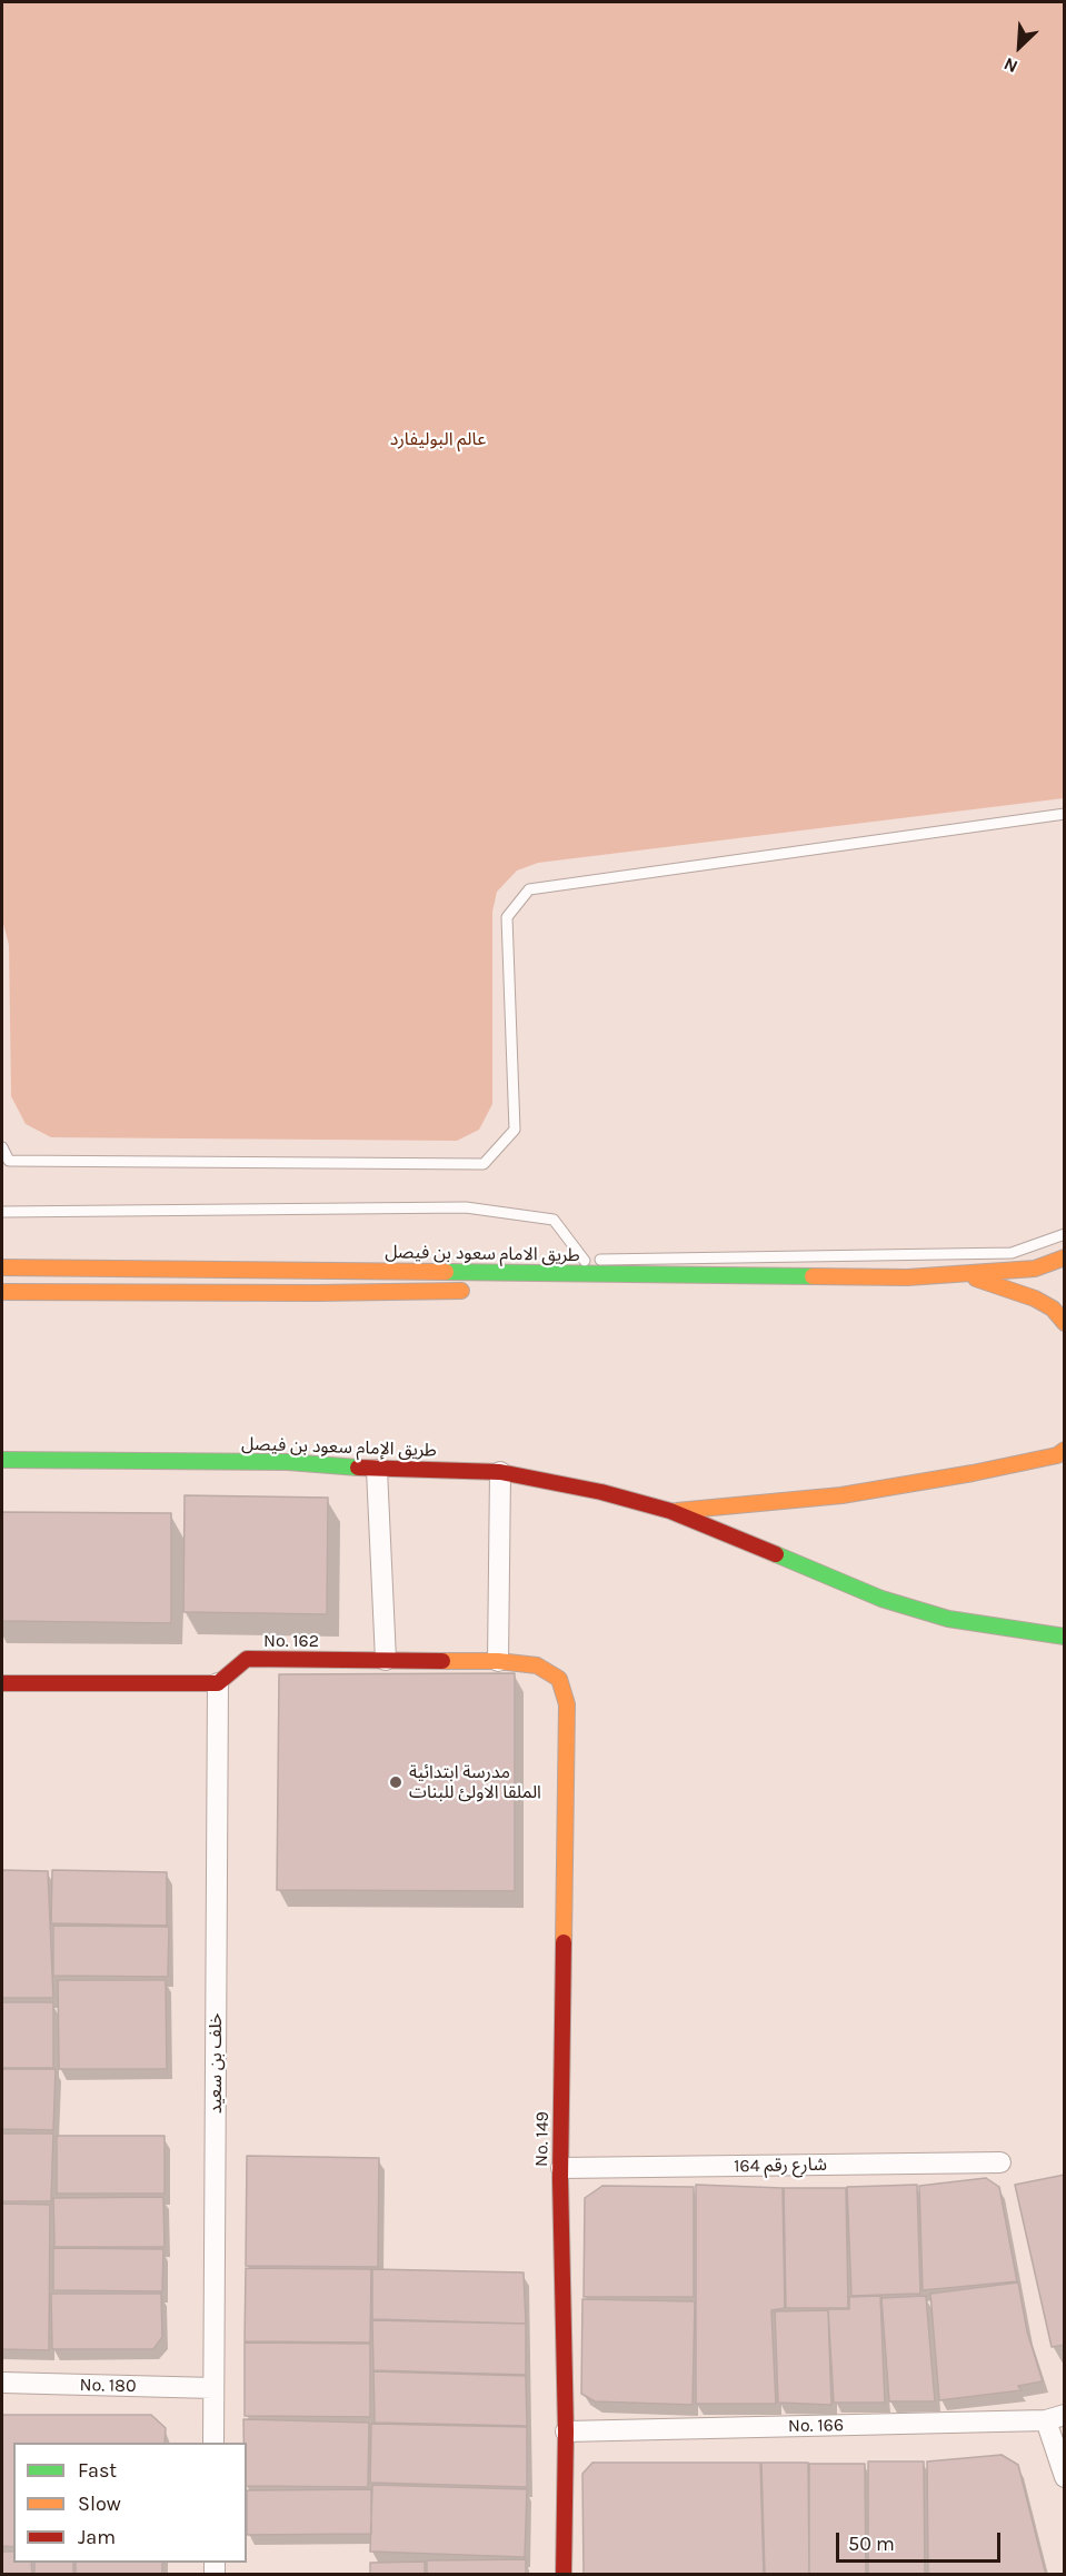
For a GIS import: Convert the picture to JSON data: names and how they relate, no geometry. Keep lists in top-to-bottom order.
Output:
{
  "streets": {
    "main road": [
      "طريق الامام سعود بن فيصل",
      "طريق الإمام سعود بن فيصل",
      "No. 162",
      "No. 149"
    ],
    "street": [
      "خلف بن سعيد",
      "شارع رقم 164",
      "No. 180",
      "No. 166"
    ]
  },
  "crossings": [
    ["No. 162", "خلف بن سعيد"],
    ["No. 162", "No. 149"],
    ["خلف بن سعيد", "No. 180"],
    ["No. 149", "شارع رقم 164"],
    ["No. 149", "No. 166"]
  ],
  "parks": ["عالم البوليفارد"],
  "places": ["مدرسة ابتدائية الملقا الاولئ للبنات"],
  "legend": ["Fast", "Slow", "Jam"],
  "scale_bar": "50 m",
  "north": "bottom left"
}
